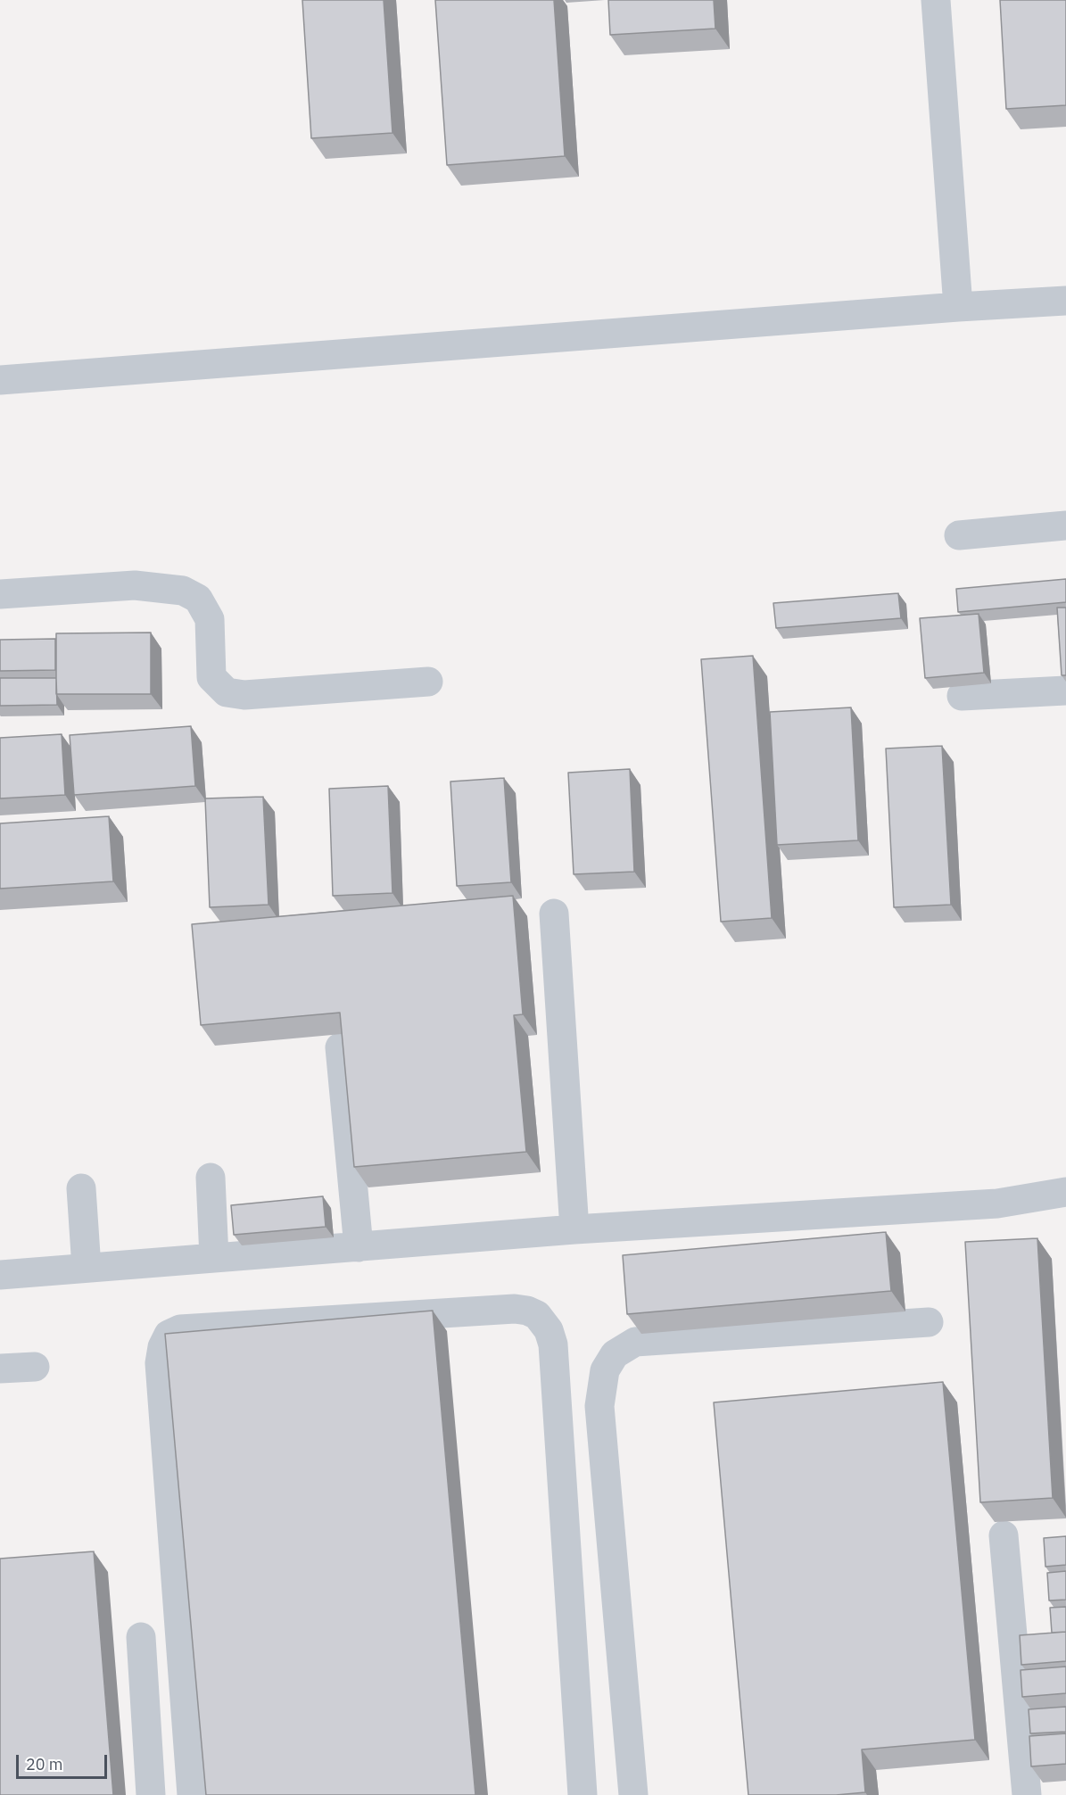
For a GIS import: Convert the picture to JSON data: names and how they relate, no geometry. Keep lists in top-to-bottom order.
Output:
{
  "scale_bar": "20 m"
}
